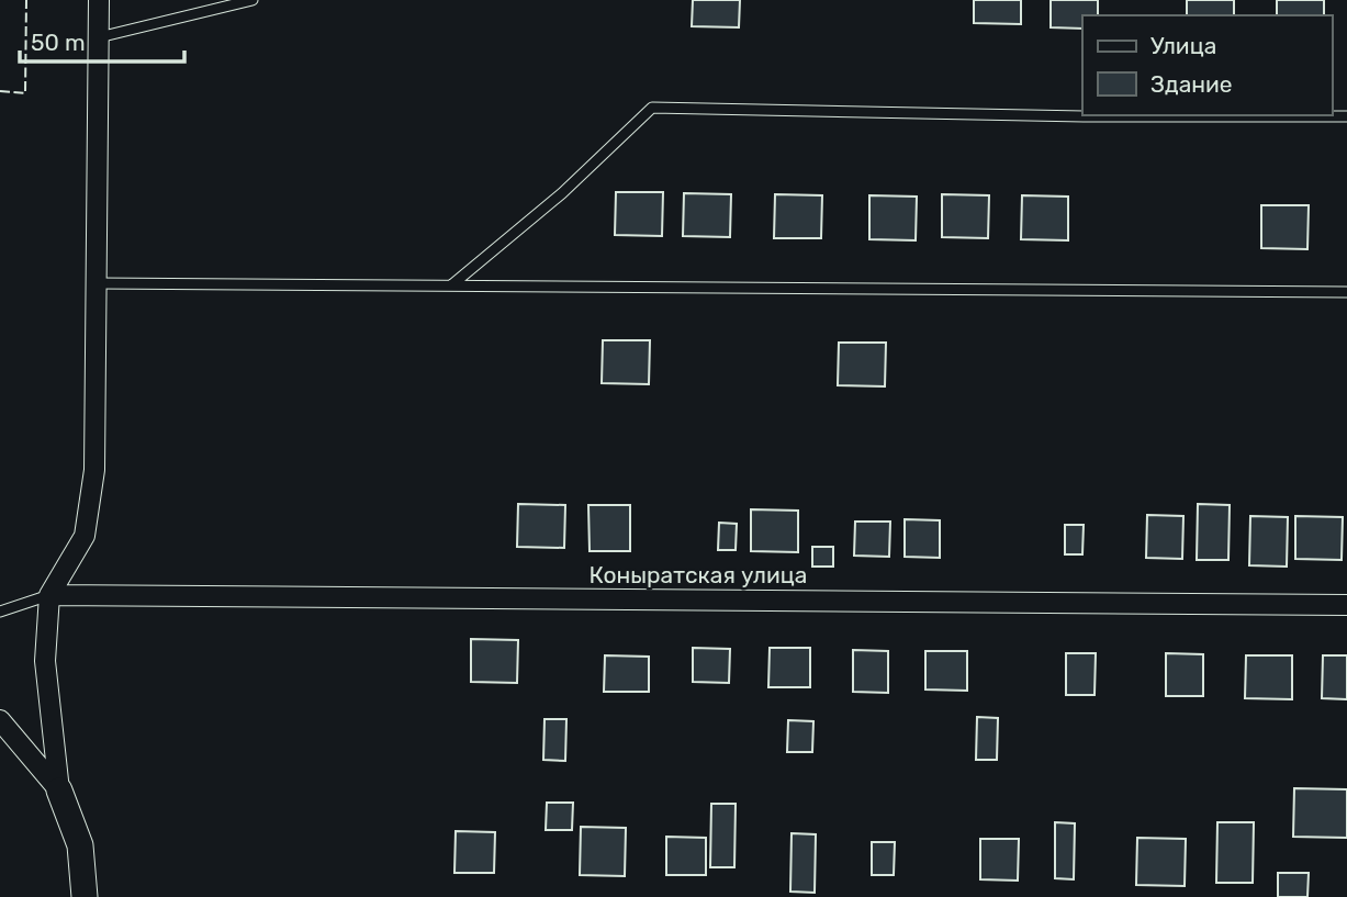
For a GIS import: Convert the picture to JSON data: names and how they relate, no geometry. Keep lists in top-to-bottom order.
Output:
{
  "streets": {
    "street": ["Коныратская улица"]
  },
  "legend": ["Улица", "Здание"],
  "scale_bar": "50 m"
}
